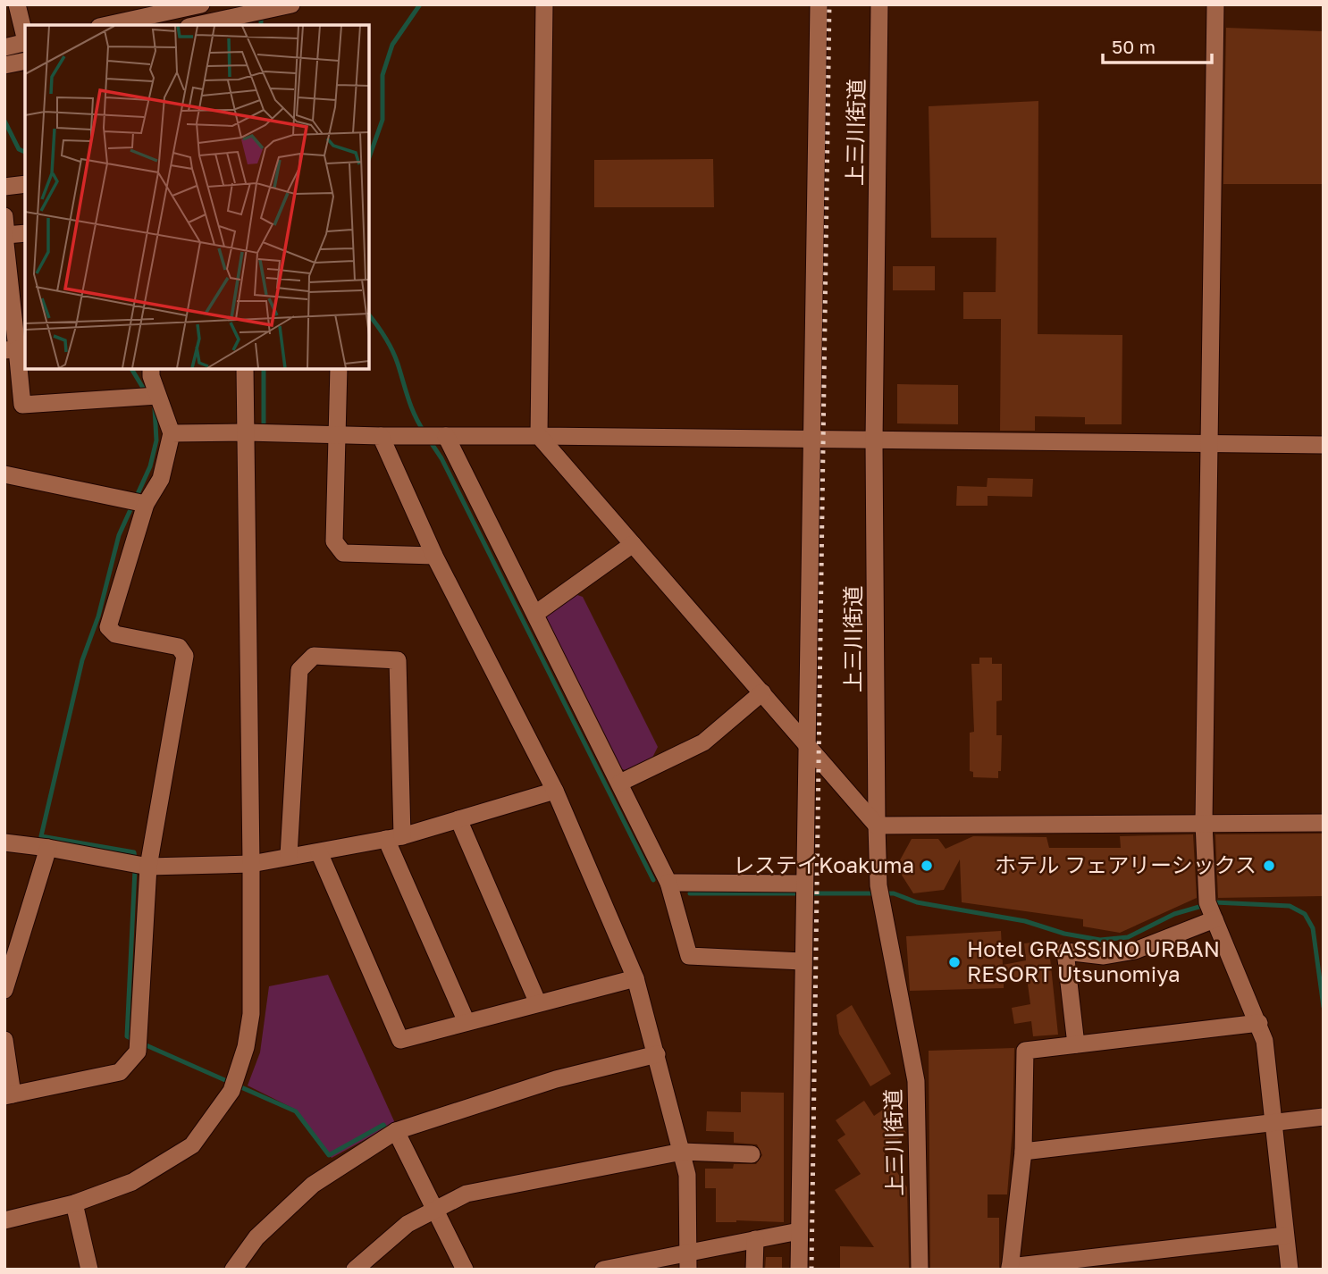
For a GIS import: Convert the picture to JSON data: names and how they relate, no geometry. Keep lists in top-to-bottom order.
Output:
{
  "streets": {
    "street": ["上三川街道"]
  },
  "places": ["レステイKoakuma", "ホテル フェアリーシックス", "Hotel GRASSINO URBAN RESORT Utsunomiya"],
  "scale_bar": "50 m"
}
